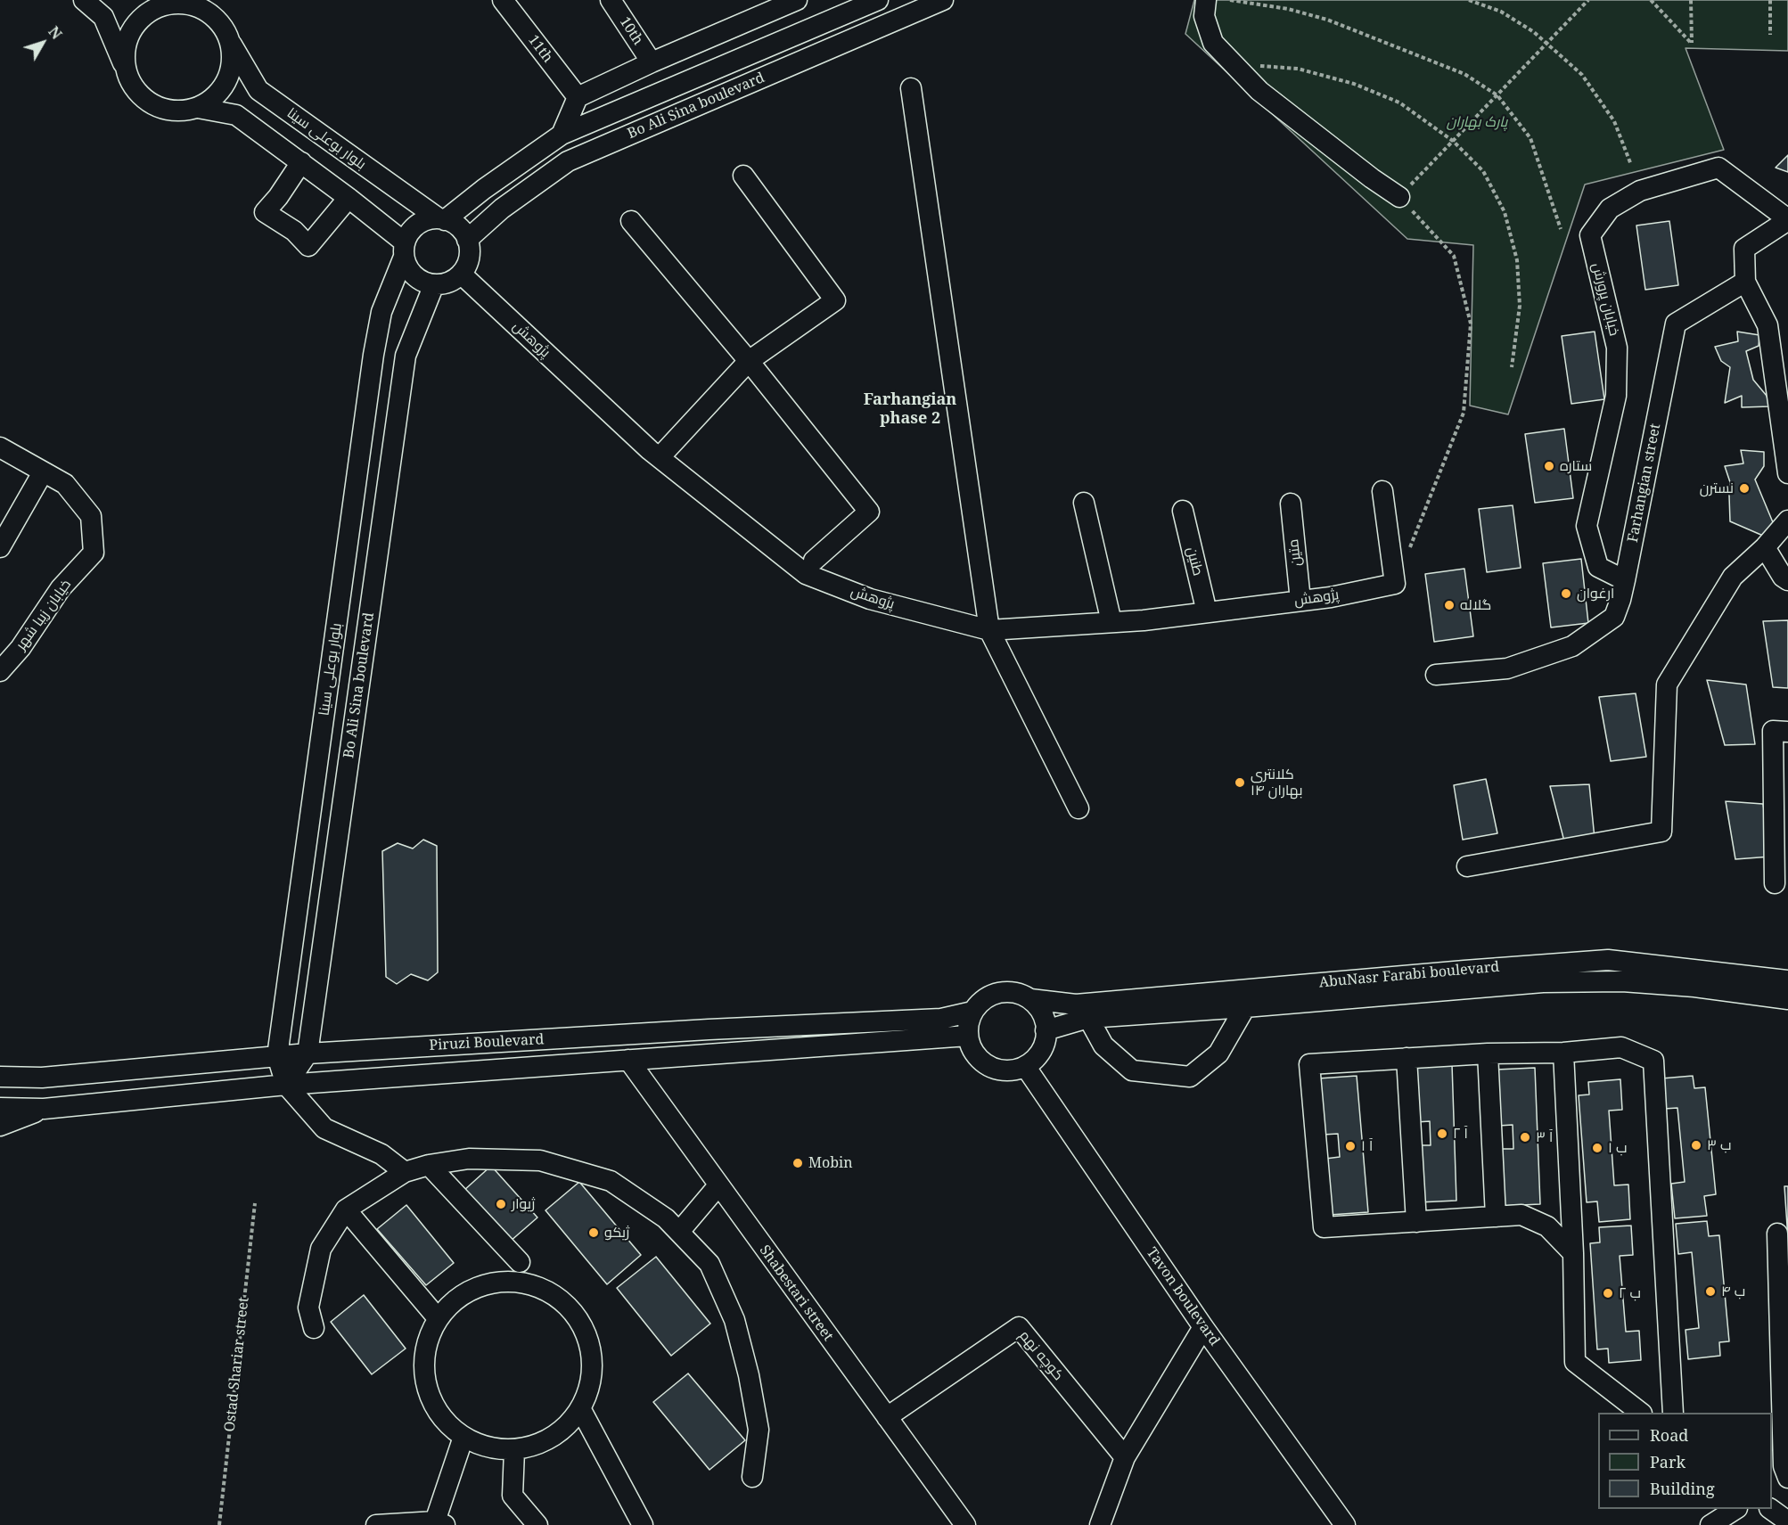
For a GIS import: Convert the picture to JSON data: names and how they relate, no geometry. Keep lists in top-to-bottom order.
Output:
{
  "streets": {
    "street": [
      "10th",
      "11th",
      "Bo Ali Sina boulevard",
      "بلوار بوعلی سینا",
      "خیابان پرورش",
      "پژوهش",
      "Farhangian street",
      "متین",
      "طنین",
      "خیابان زیبا شهر",
      "AbuNasr Farabi boulevard",
      "Piruzi Boulevard",
      "Shabestari street",
      "Tavon boulevard",
      "کوچه نهم"
    ],
    "path": ["Ostad Shariar street"]
  },
  "crossings": [
    ["Bo Ali Sina boulevard", "بلوار بوعلی سینا"],
    ["Bo Ali Sina boulevard", "پژوهش"],
    ["Bo Ali Sina boulevard", "Piruzi Boulevard"],
    ["بلوار بوعلی سینا", "پژوهش"],
    ["بلوار بوعلی سینا", "Piruzi Boulevard"],
    ["خیابان پرورش", "Farhangian street"],
    ["پژوهش", "متین"],
    ["پژوهش", "طنین"],
    ["AbuNasr Farabi boulevard", "Piruzi Boulevard"],
    ["AbuNasr Farabi boulevard", "Tavon boulevard"],
    ["Piruzi Boulevard", "Shabestari street"],
    ["Piruzi Boulevard", "Tavon boulevard"],
    ["Shabestari street", "کوچه نهم"]
  ],
  "districts": ["Farhangian phase 2"],
  "parks": ["پارک بهاران"],
  "places": [
    "ستاره",
    "نسترن",
    "ارغوان",
    "گلاله",
    "کلانتری ۱۴ بهاران",
    "آ ۲",
    "آ ۳",
    "ب ۳",
    "آ ۱",
    "ب ۱",
    "Mobin",
    "ژیوار",
    "ژیکو",
    "ب ۴",
    "ب ۲"
  ],
  "legend": ["Road", "Park", "Building"],
  "north": "top right"
}
